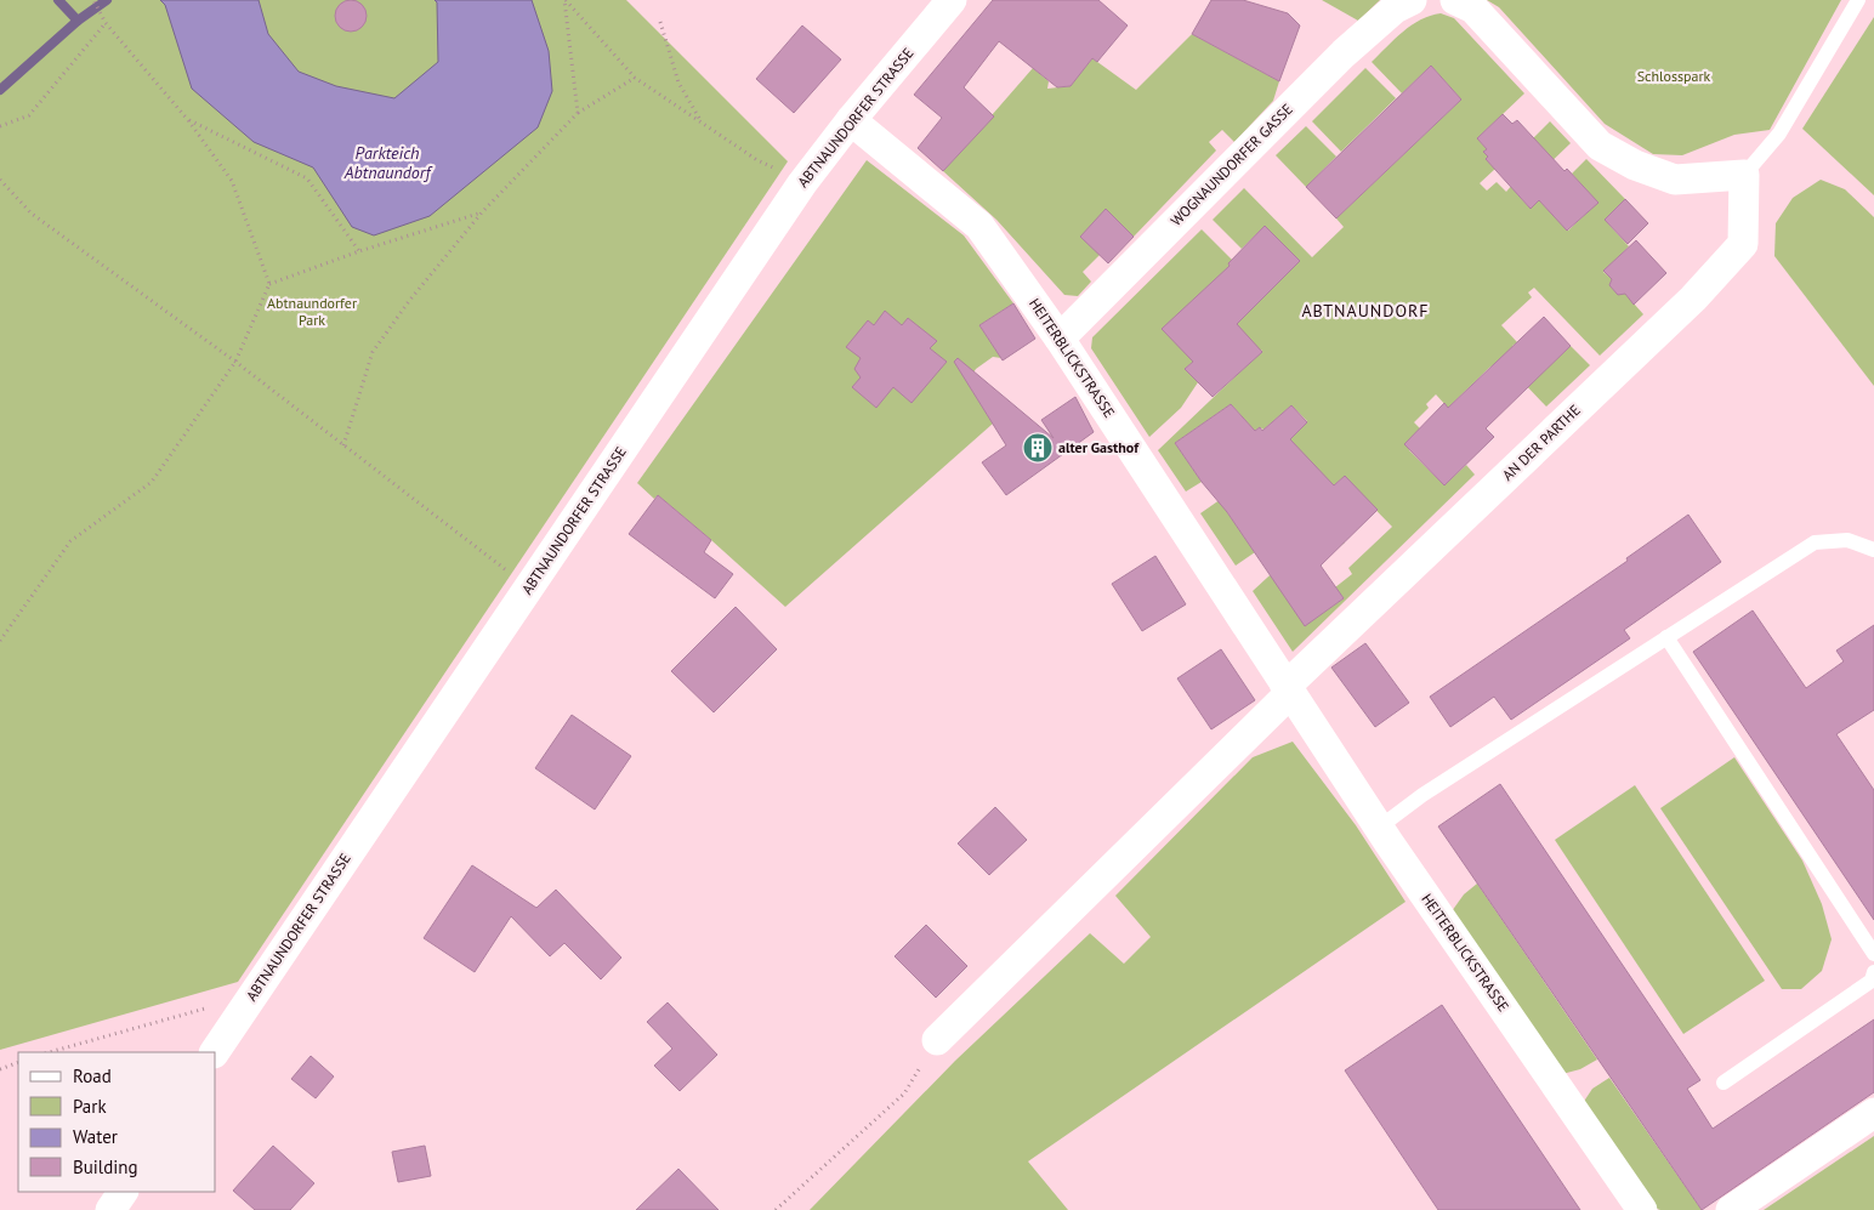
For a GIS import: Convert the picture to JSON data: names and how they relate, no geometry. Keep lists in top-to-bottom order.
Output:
{
  "streets": {
    "street": [
      "ABTNAUNDORFER STRASSE",
      "WOGNAUNDORFER GASSE",
      "HEITERBLICKSTRASSE",
      "AN DER PARTHE"
    ]
  },
  "crossings": [
    ["ABTNAUNDORFER STRASSE", "HEITERBLICKSTRASSE"],
    ["WOGNAUNDORFER GASSE", "HEITERBLICKSTRASSE"],
    ["HEITERBLICKSTRASSE", "AN DER PARTHE"]
  ],
  "districts": ["ABTNAUNDORF"],
  "water": ["Parkteich Abtnaundorf"],
  "parks": ["Schlosspark", "Abtnaundorfer Park"],
  "places": {
    "building": ["alter Gasthof"]
  },
  "legend": [
    "Road",
    "Park",
    "Water",
    "Building"
  ]
}
